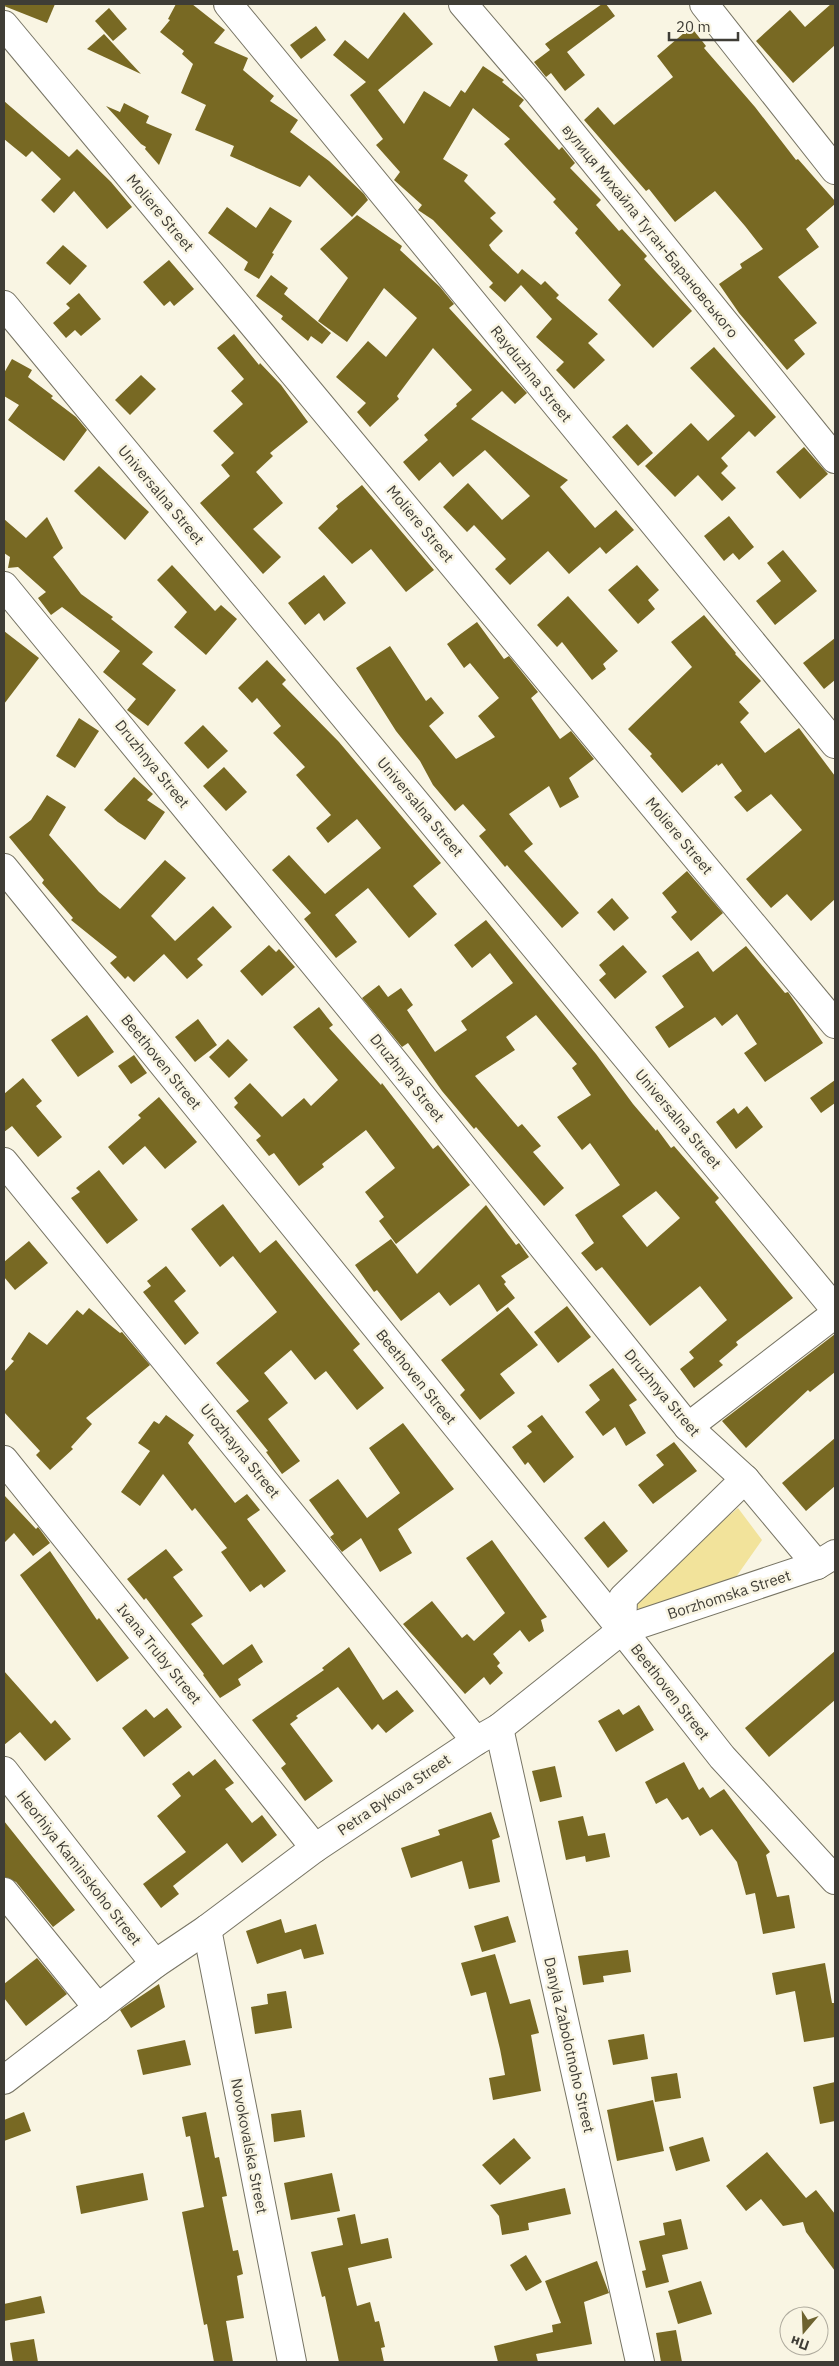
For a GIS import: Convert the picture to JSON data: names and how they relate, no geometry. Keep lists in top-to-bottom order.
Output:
{
  "streets": {
    "street": [
      "Moliere Street",
      "вулиця Михайла Туган-Барановського",
      "Rayduzhna Street",
      "Universalna Street",
      "Druzhnya Street",
      "Beethoven Street",
      "Urozhayna Street",
      "Borzhomska Street",
      "Ivana Truby Street",
      "Petra Bykova Street",
      "Heorhiya Kaminskoho Street",
      "Danyla Zabolotnoho Street",
      "Novokovalska Street"
    ]
  },
  "crossings": [
    ["Druzhnya Street", "Borzhomska Street"],
    ["Beethoven Street", "Borzhomska Street"],
    ["Beethoven Street", "Petra Bykova Street"],
    ["Urozhayna Street", "Petra Bykova Street"],
    ["Urozhayna Street", "Danyla Zabolotnoho Street"],
    ["Borzhomska Street", "Petra Bykova Street"],
    ["Ivana Truby Street", "Petra Bykova Street"],
    ["Petra Bykova Street", "Heorhiya Kaminskoho Street"],
    ["Petra Bykova Street", "Danyla Zabolotnoho Street"],
    ["Petra Bykova Street", "Novokovalska Street"]
  ],
  "scale_bar": "20 m",
  "north": "bottom"
}
